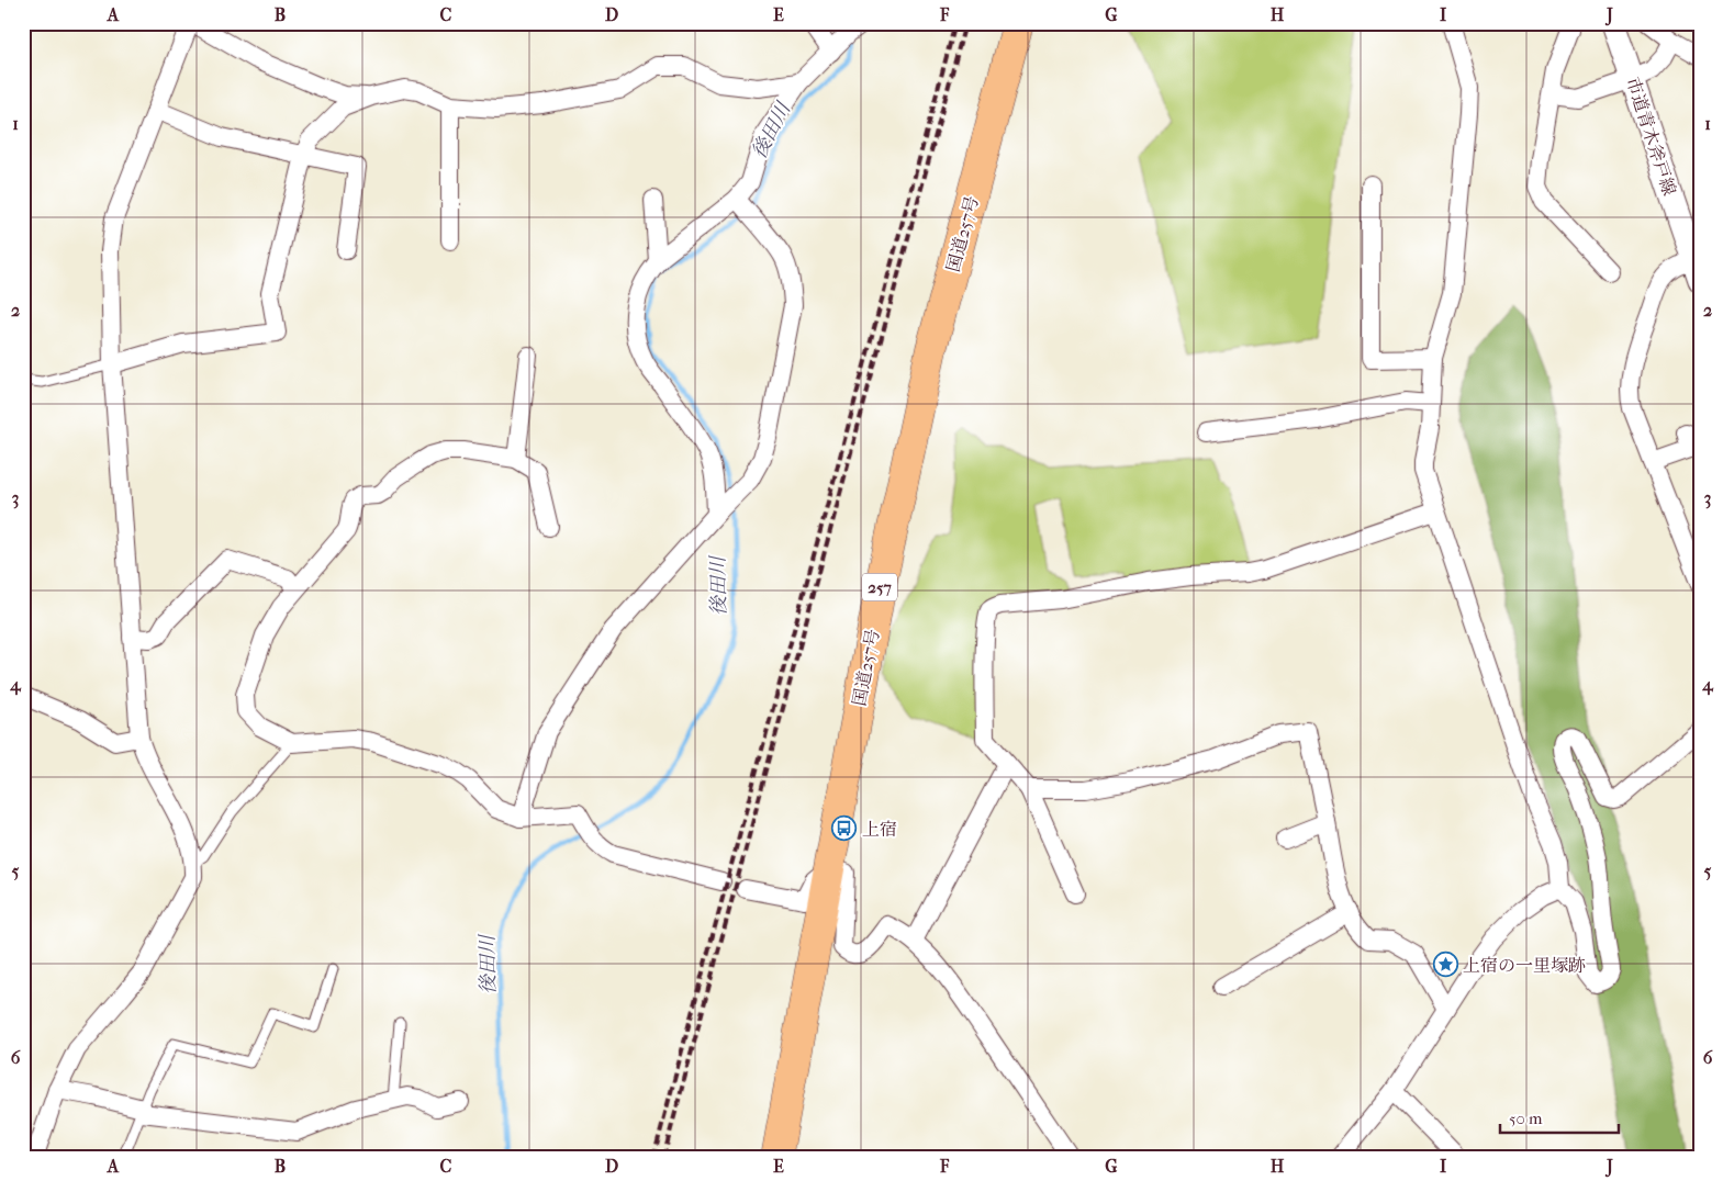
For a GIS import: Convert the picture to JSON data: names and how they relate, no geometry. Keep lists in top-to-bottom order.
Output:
{
  "streets": {
    "highway": ["国道257号", "257"],
    "street": ["市道青木斧戸線"]
  },
  "water": ["後田川"],
  "places": {
    "bus stop": ["上宿"],
    "place": ["上宿の一里塚跡"]
  },
  "scale_bar": "50 m",
  "grid": {
    "columns": [
      "A",
      "B",
      "C",
      "D",
      "E",
      "F",
      "G",
      "H",
      "I",
      "J"
    ],
    "rows": [
      "1",
      "2",
      "3",
      "4",
      "5",
      "6"
    ]
  }
}
